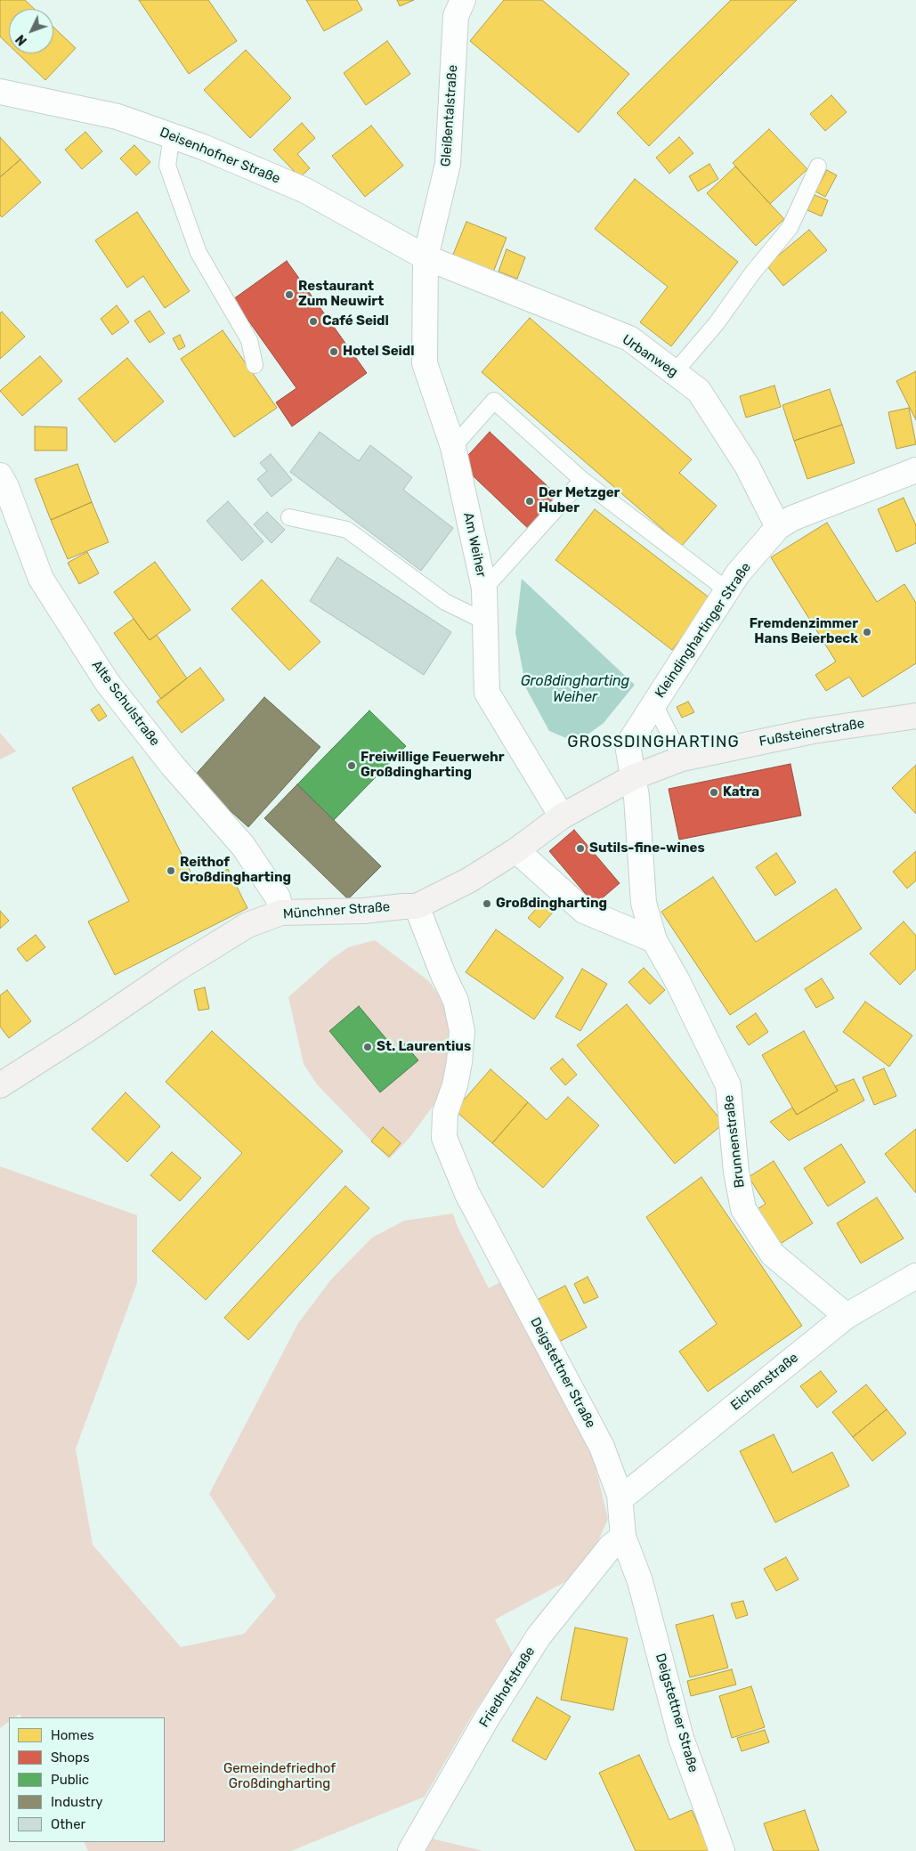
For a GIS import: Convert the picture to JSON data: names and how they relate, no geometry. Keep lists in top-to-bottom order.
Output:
{
  "streets": {
    "street": [
      "Gleißentalstraße",
      "Deisenhofner Straße",
      "Urbanweg",
      "Am Weiher",
      "Kleindinghartinger Straße",
      "Alte Schulstraße",
      "Fußsteinerstraße",
      "Münchner Straße",
      "Brunnenstraße",
      "Deigstettner Straße",
      "Eichenstraße",
      "Friedhofstraße"
    ]
  },
  "crossings": [
    ["Gleißentalstraße", "Deisenhofner Straße"],
    ["Gleißentalstraße", "Urbanweg"],
    ["Gleißentalstraße", "Am Weiher"],
    ["Deisenhofner Straße", "Urbanweg"],
    ["Deisenhofner Straße", "Am Weiher"],
    ["Urbanweg", "Am Weiher"],
    ["Urbanweg", "Kleindinghartinger Straße"],
    ["Am Weiher", "Fußsteinerstraße"],
    ["Am Weiher", "Münchner Straße"],
    ["Kleindinghartinger Straße", "Fußsteinerstraße"],
    ["Kleindinghartinger Straße", "Brunnenstraße"],
    ["Alte Schulstraße", "Münchner Straße"],
    ["Fußsteinerstraße", "Münchner Straße"],
    ["Fußsteinerstraße", "Brunnenstraße"],
    ["Münchner Straße", "Deigstettner Straße"],
    ["Brunnenstraße", "Eichenstraße"],
    ["Deigstettner Straße", "Eichenstraße"],
    ["Deigstettner Straße", "Friedhofstraße"]
  ],
  "districts": ["GROSSDINGHARTING"],
  "water": ["Großdingharting Weiher"],
  "parks": ["Gemeindefriedhof Großdingharting"],
  "places": [
    "Restaurant Zum Neuwirt",
    "Café Seidl",
    "Hotel Seidl",
    "Der Metzger Huber",
    "Fremdenzimmer Hans Beierbeck",
    "Freiwillige Feuerwehr Großdingharting",
    "Katra",
    "Sutils-fine-wines",
    "Reithof Großdingharting",
    "Großdingharting",
    "St. Laurentius"
  ],
  "legend": [
    "Homes",
    "Shops",
    "Public",
    "Industry",
    "Other"
  ],
  "north": "bottom left"
}
